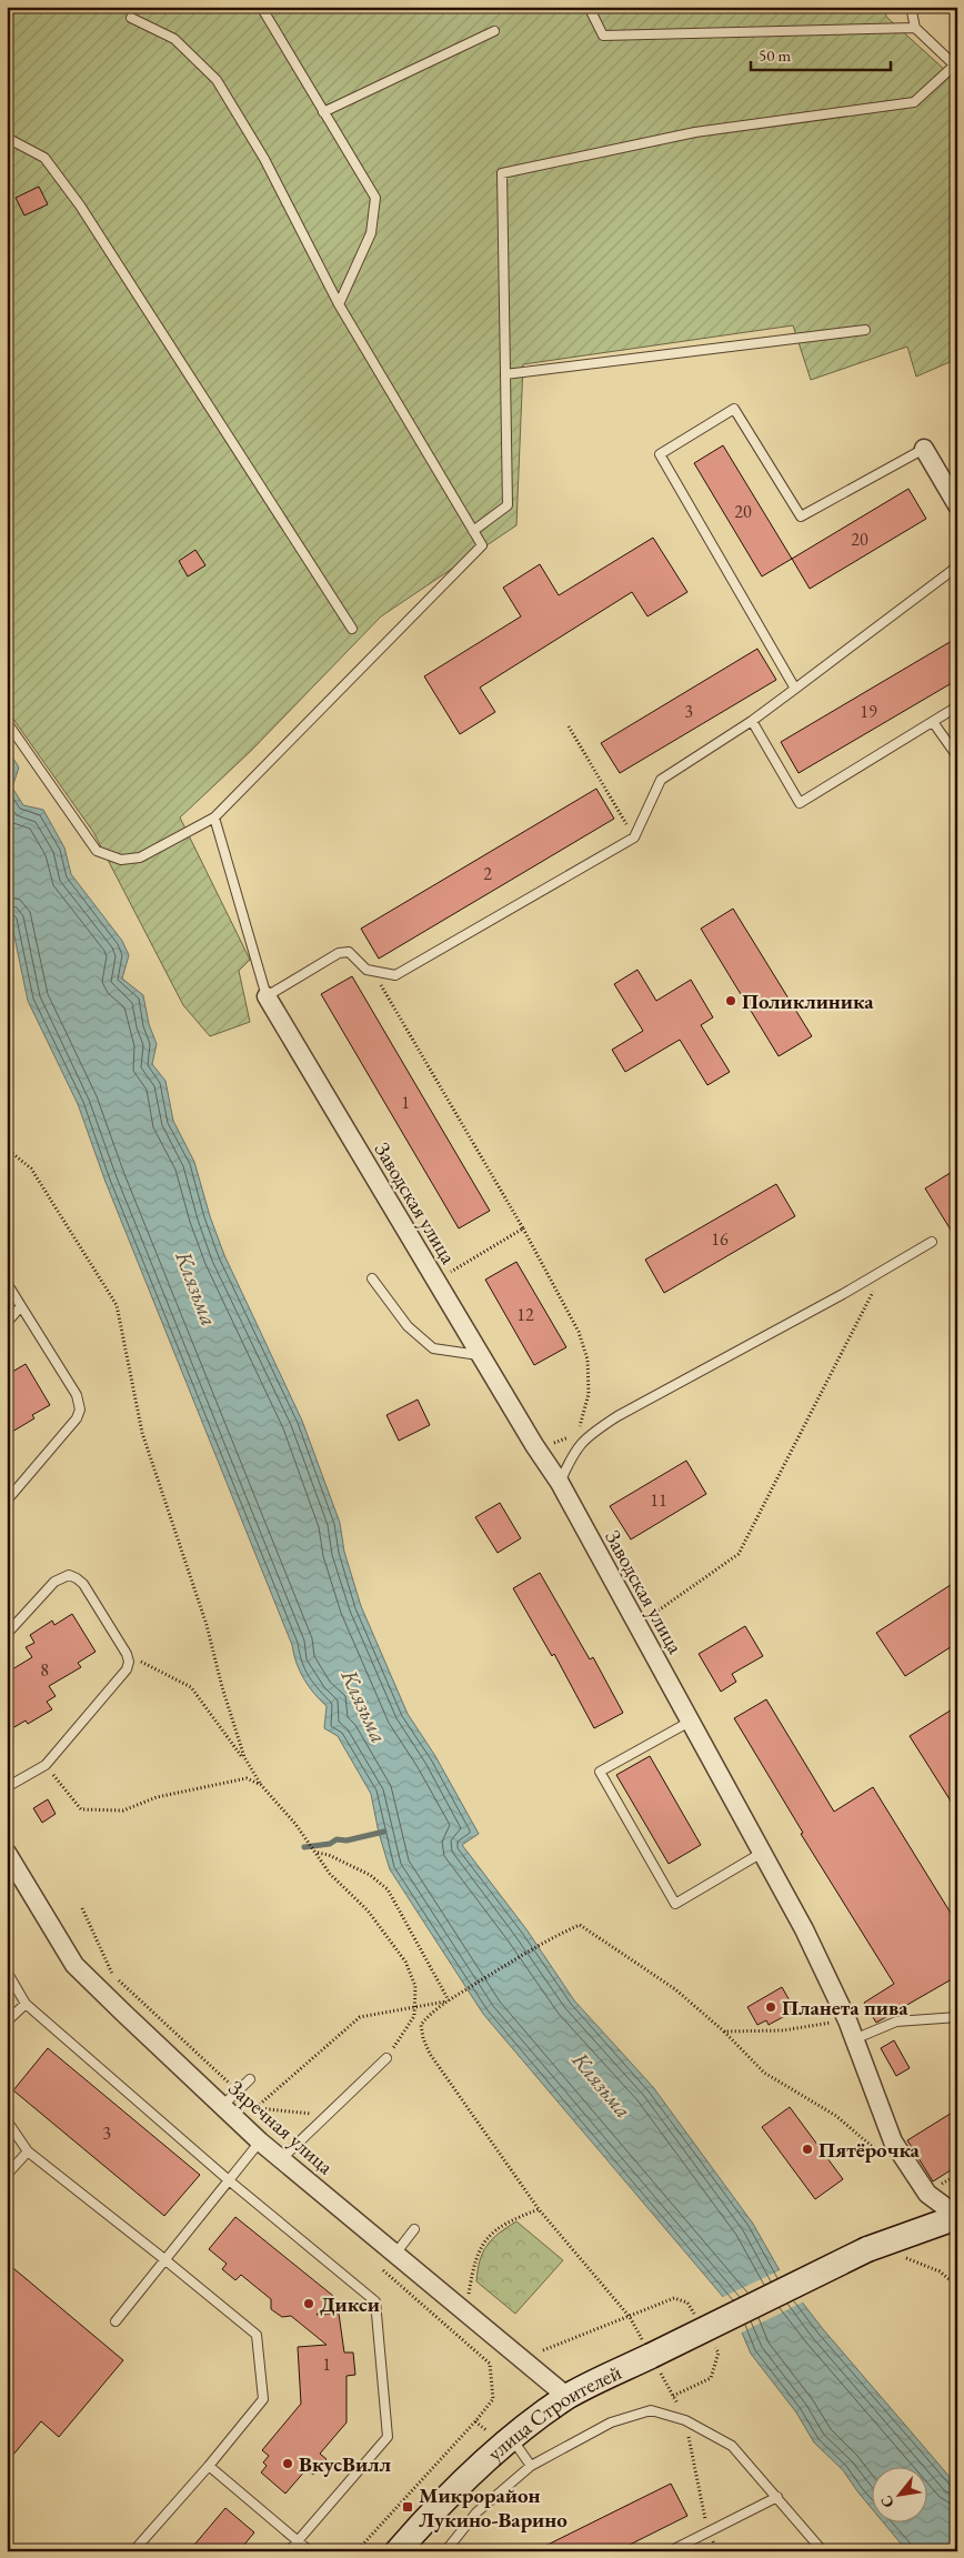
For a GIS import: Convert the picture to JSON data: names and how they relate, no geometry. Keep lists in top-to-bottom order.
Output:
{
  "streets": {
    "street": ["Заводская улица", "Заречная улица", "улица Строителей"]
  },
  "crossings": [
    ["Заводская улица", "улица Строителей"],
    ["Заречная улица", "улица Строителей"]
  ],
  "water": ["Клязьма"],
  "places": {
    "other": [
      "Поликлиника",
      "Планета пива",
      "Пятёрочка",
      "Дикси",
      "ВкусВилл"
    ],
    "transit": ["Микрорайон Лукино-Варино"]
  },
  "house_numbers": [
    "20",
    "20",
    "3",
    "19",
    "2",
    "1",
    "16",
    "12",
    "11",
    "8",
    "3",
    "1"
  ],
  "scale_bar": "50 m",
  "north": "bottom left"
}
